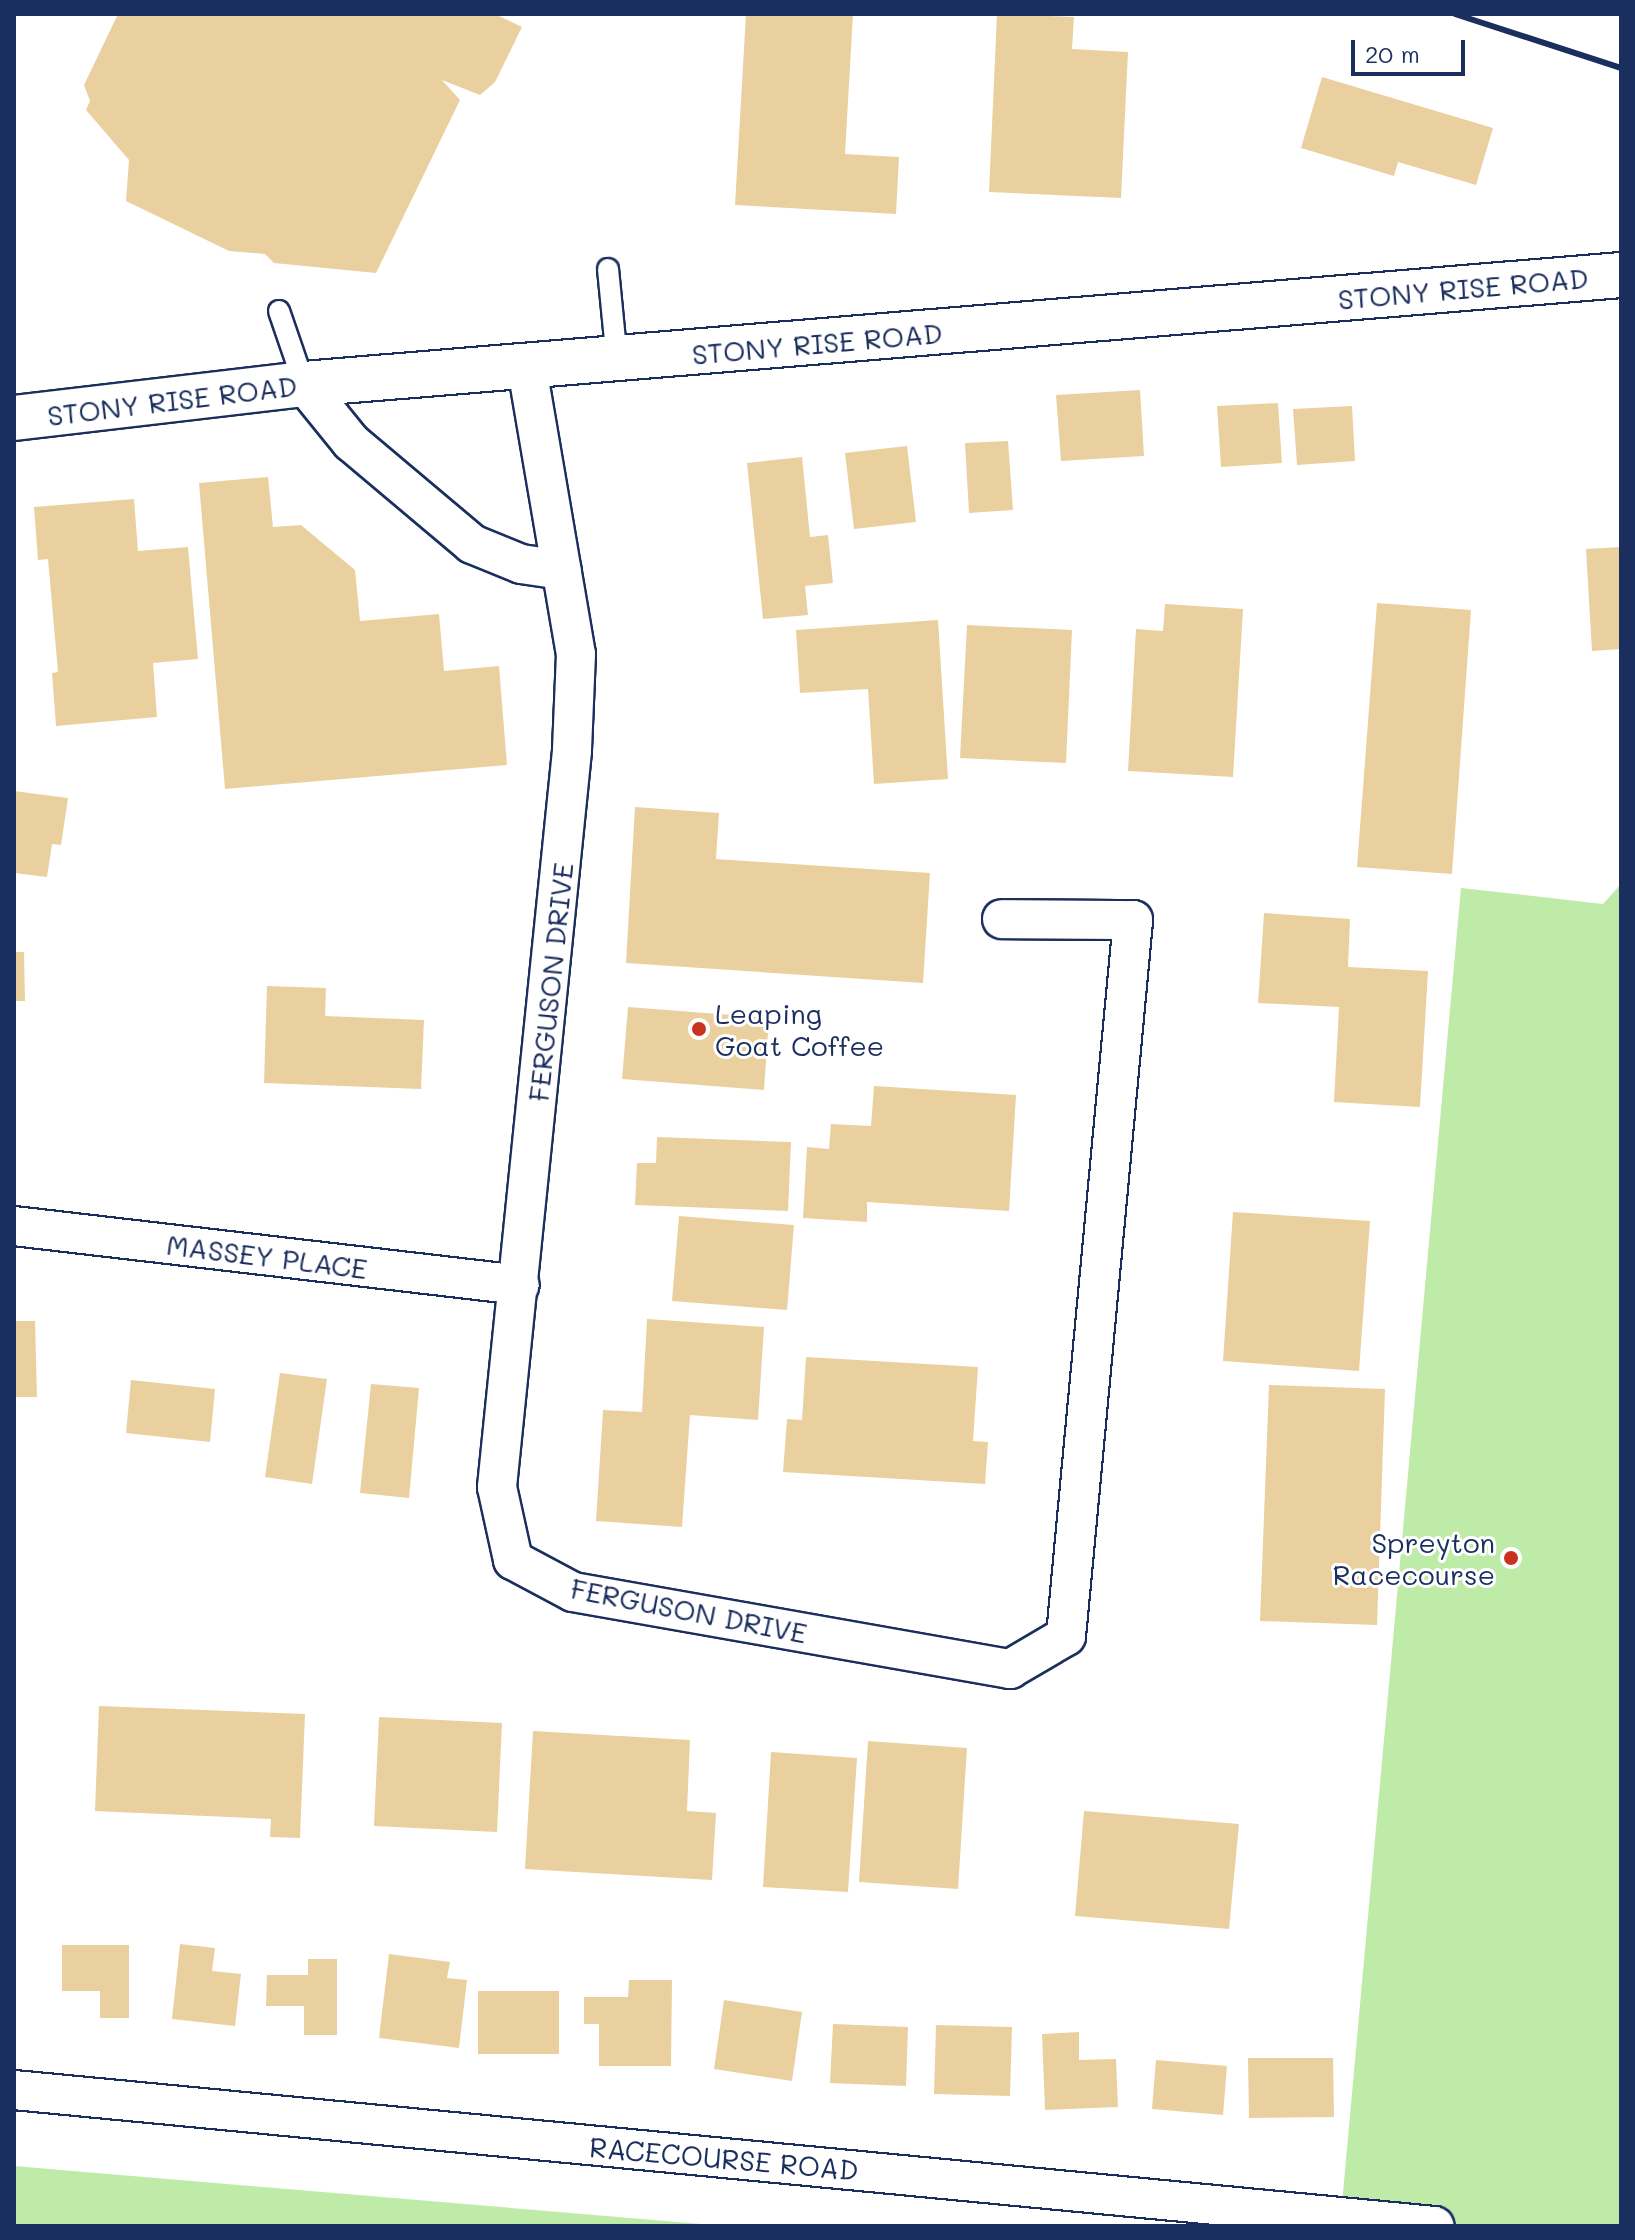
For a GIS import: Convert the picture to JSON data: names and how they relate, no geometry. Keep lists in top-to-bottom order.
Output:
{
  "streets": {
    "main road": ["STONY RISE ROAD"],
    "street": ["FERGUSON DRIVE", "MASSEY PLACE", "RACECOURSE ROAD"]
  },
  "crossings": [
    ["STONY RISE ROAD", "FERGUSON DRIVE"],
    ["FERGUSON DRIVE", "MASSEY PLACE"]
  ],
  "places": ["Leaping Goat Coffee", "Spreyton Racecourse"],
  "scale_bar": "20 m"
}
